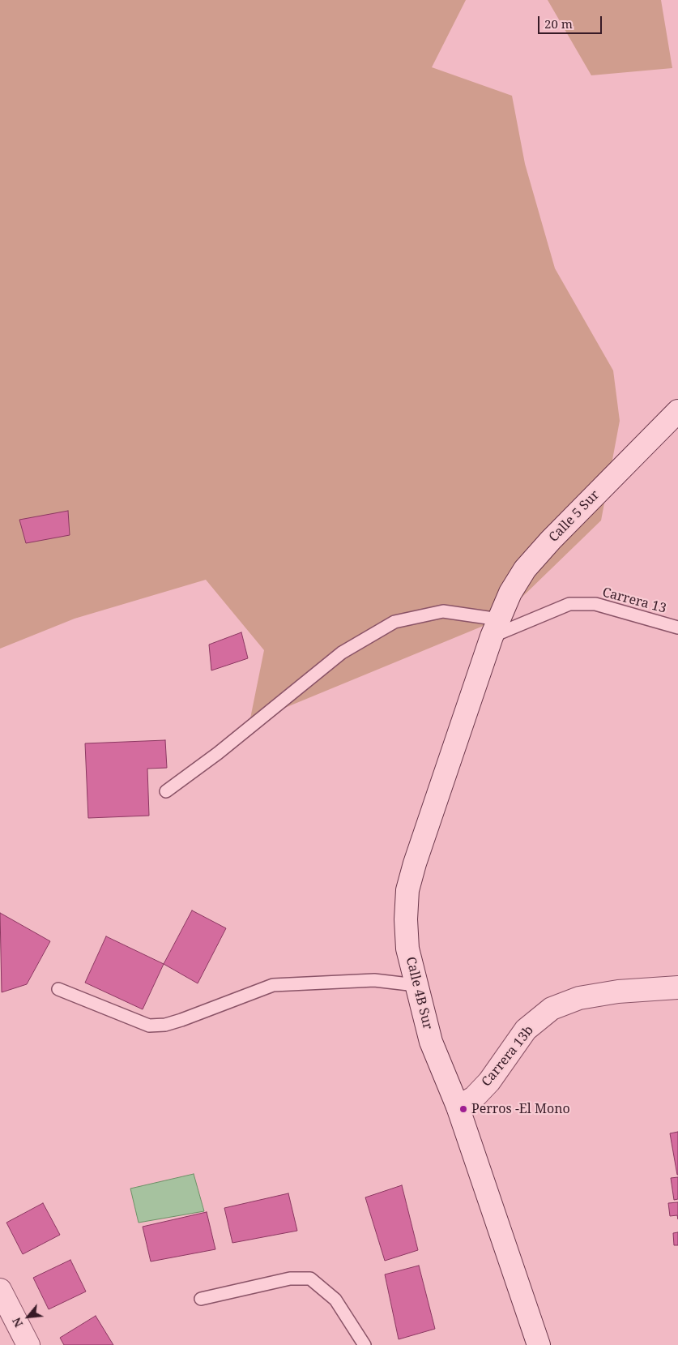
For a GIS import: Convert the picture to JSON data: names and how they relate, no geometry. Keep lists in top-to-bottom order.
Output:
{
  "streets": {
    "street": ["Calle 5 Sur", "Calle 4B Sur", "Carrera 13b"],
    "lane": ["Carrera 13"]
  },
  "crossings": [
    ["Calle 5 Sur", "Carrera 13"],
    ["Calle 5 Sur", "Calle 4B Sur"],
    ["Carrera 13", "Calle 4B Sur"],
    ["Calle 4B Sur", "Carrera 13b"]
  ],
  "places": ["Perros -El Mono"],
  "scale_bar": "20 m",
  "north": "bottom left"
}
